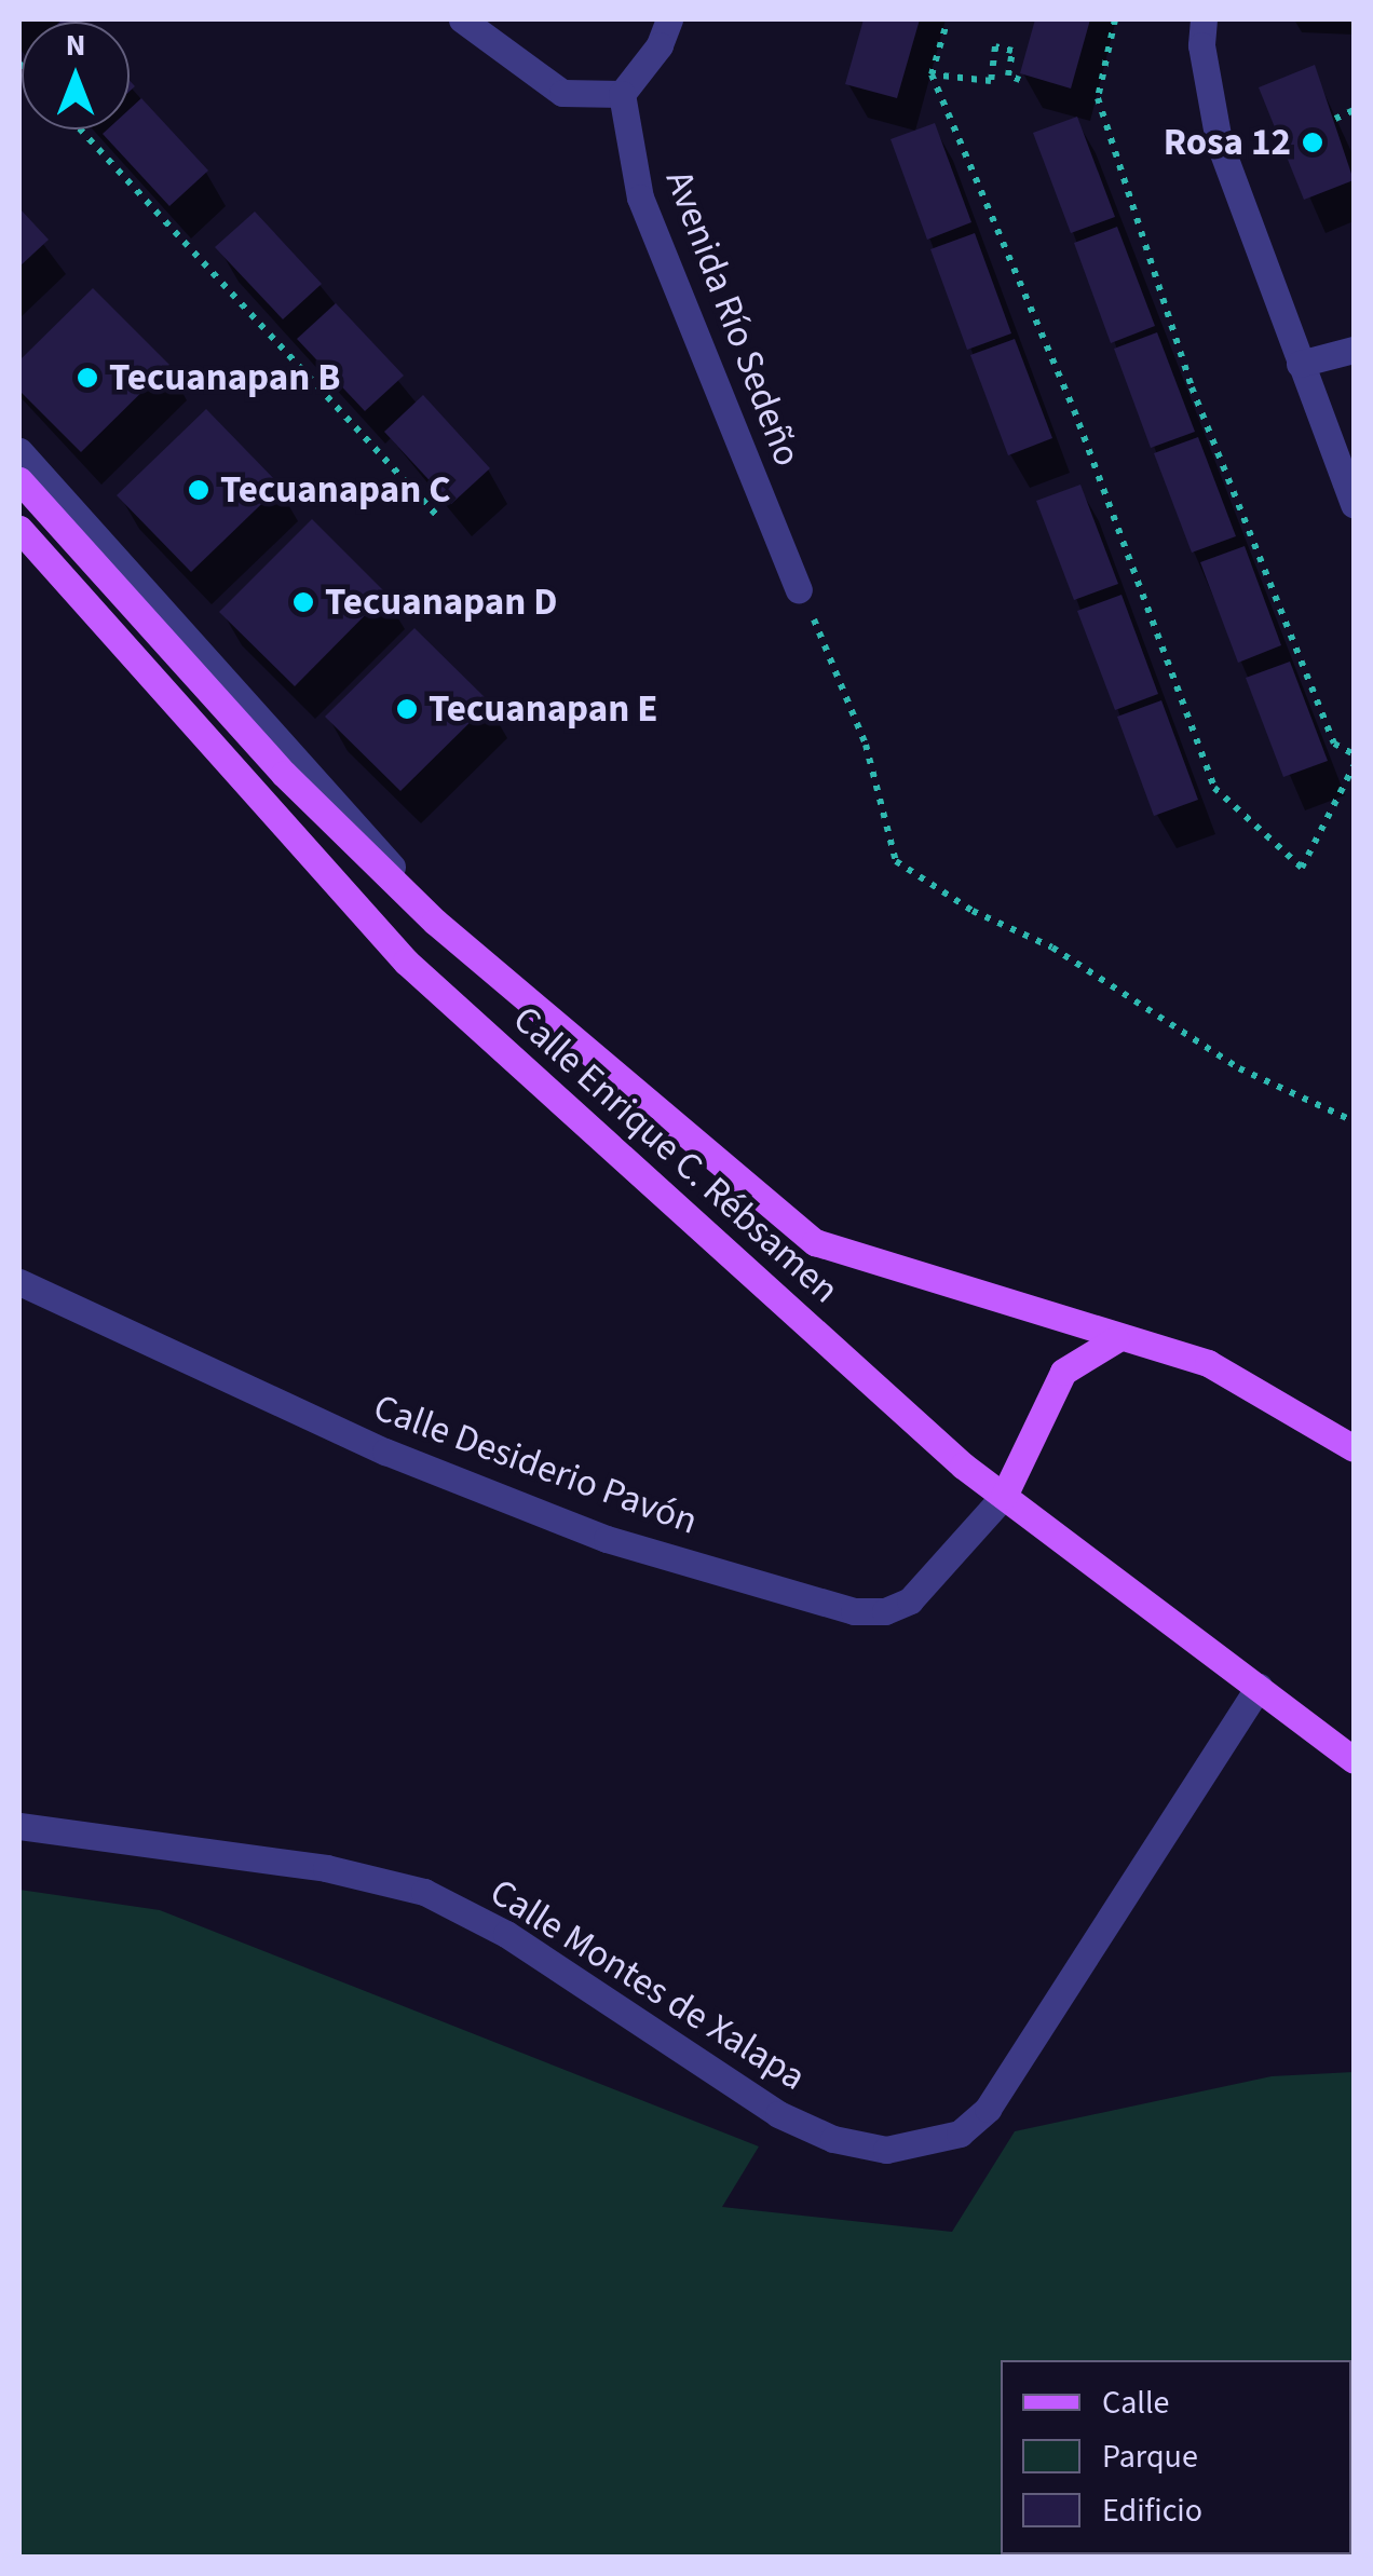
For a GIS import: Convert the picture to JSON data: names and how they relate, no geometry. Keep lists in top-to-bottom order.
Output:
{
  "streets": {
    "main road": ["Calle Enrique C. Rébsamen"],
    "street": ["Avenida Río Sedeño", "Calle Desiderio Pavón", "Calle Montes de Xalapa"]
  },
  "crossings": [
    ["Calle Enrique C. Rébsamen", "Calle Desiderio Pavón"],
    ["Calle Enrique C. Rébsamen", "Calle Montes de Xalapa"]
  ],
  "places": [
    "Rosa 12",
    "Tecuanapan B",
    "Tecuanapan C",
    "Tecuanapan D",
    "Tecuanapan E"
  ],
  "legend": ["Calle", "Parque", "Edificio"],
  "north": "top"
}
